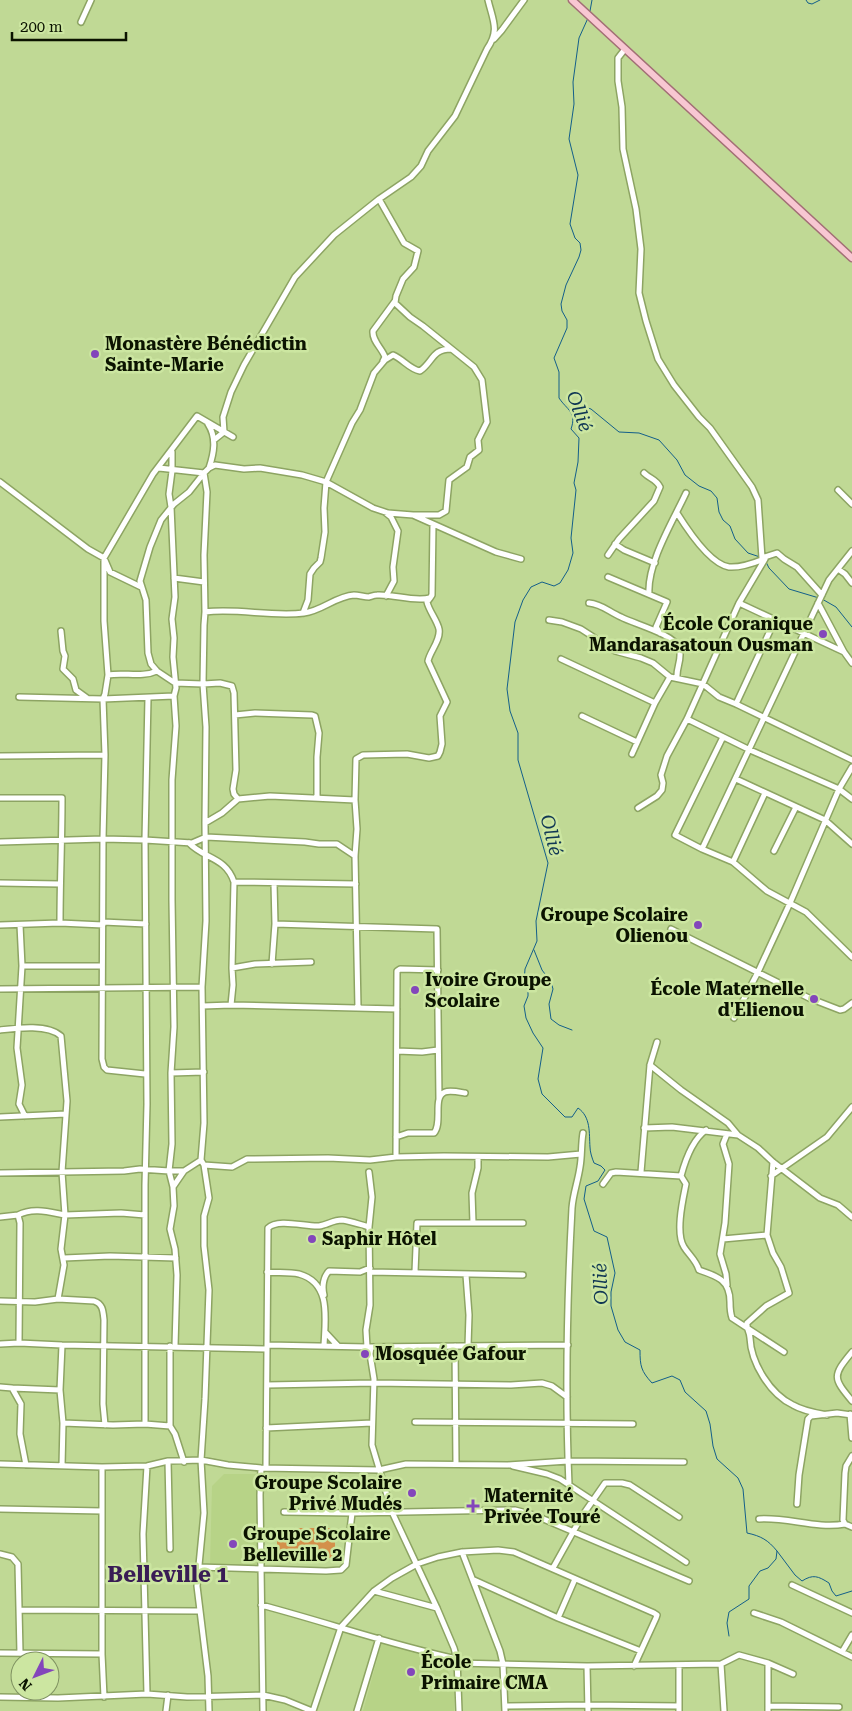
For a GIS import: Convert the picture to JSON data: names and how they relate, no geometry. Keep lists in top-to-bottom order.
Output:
{
  "districts": ["Belleville 1"],
  "water": ["Ollié"],
  "places": {
    "other": [
      "Monastère Bénédictin Sainte-Marie",
      "École Coranique Mandarasatoun Ousman",
      "Groupe Scolaire Olienou",
      "Ivoire Groupe Scolaire",
      "École Maternelle d'Elienou",
      "Saphir Hôtel",
      "Mosquée Gafour",
      "Groupe Scolaire Privé Mudés",
      "Groupe Scolaire Belleville 2",
      "École Primaire CMA"
    ],
    "health": ["Maternité Privée Touré"]
  },
  "scale_bar": "200 m",
  "north": "bottom left"
}
